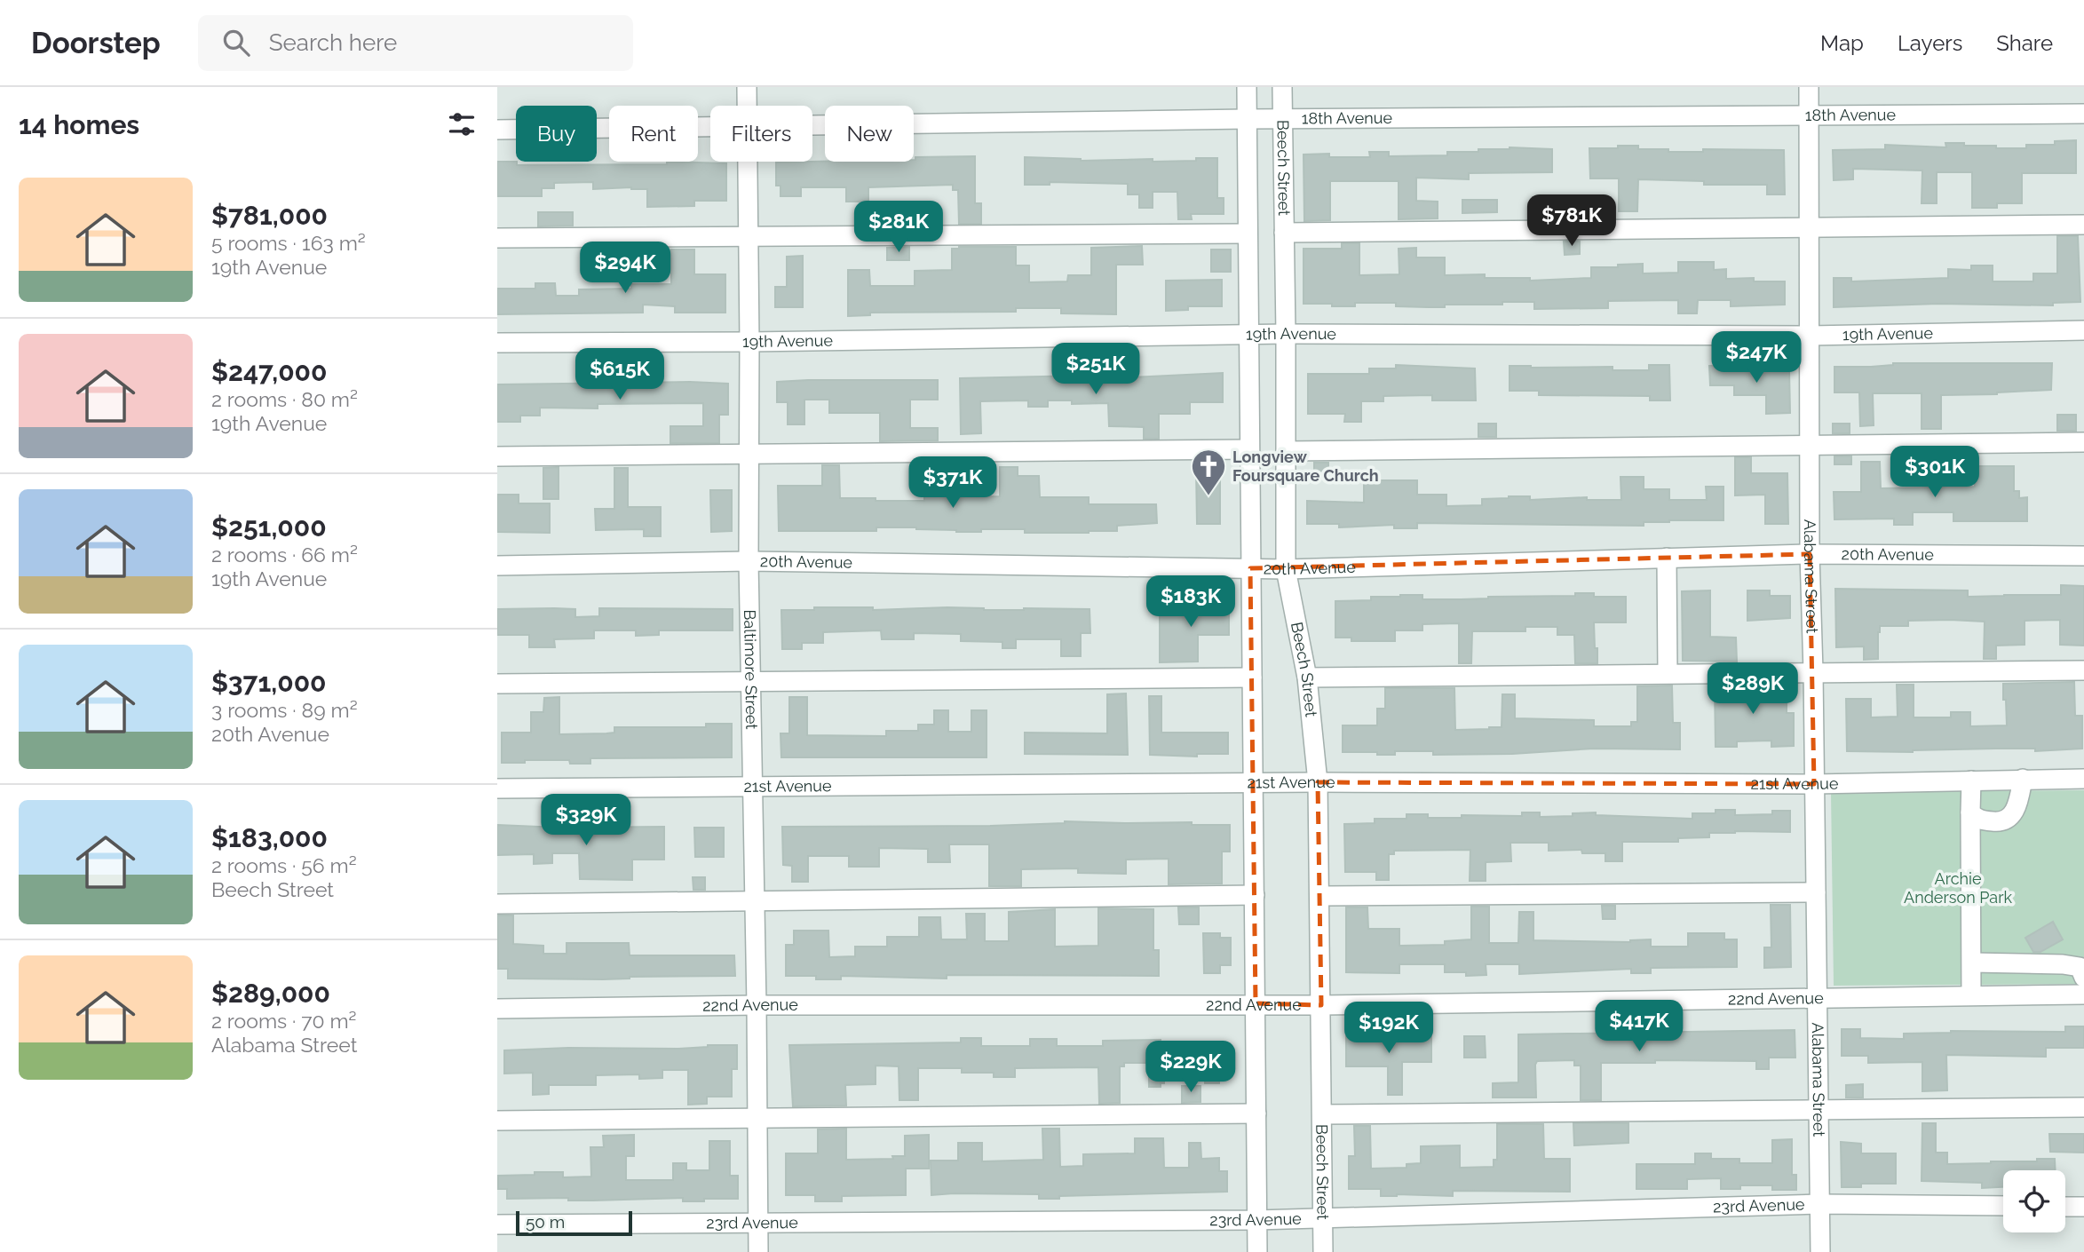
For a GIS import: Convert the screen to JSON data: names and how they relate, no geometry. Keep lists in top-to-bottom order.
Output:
{
  "streets": {
    "street": [
      "18th Avenue",
      "Beech Street",
      "19th Avenue",
      "20th Avenue",
      "Alabama Street",
      "Baltimore Street",
      "21st Avenue",
      "22nd Avenue",
      "23rd Avenue"
    ]
  },
  "crossings": [
    ["18th Avenue", "Beech Street"],
    ["18th Avenue", "Alabama Street"],
    ["Beech Street", "19th Avenue"],
    ["Beech Street", "20th Avenue"],
    ["Beech Street", "21st Avenue"],
    ["Beech Street", "22nd Avenue"],
    ["Beech Street", "23rd Avenue"],
    ["19th Avenue", "Alabama Street"],
    ["19th Avenue", "Baltimore Street"],
    ["20th Avenue", "Alabama Street"],
    ["20th Avenue", "Baltimore Street"],
    ["Alabama Street", "21st Avenue"],
    ["Alabama Street", "22nd Avenue"],
    ["Alabama Street", "23rd Avenue"],
    ["Baltimore Street", "21st Avenue"],
    ["Baltimore Street", "22nd Avenue"],
    ["Baltimore Street", "23rd Avenue"]
  ],
  "parks": ["Archie Anderson Park"],
  "places": {
    "church": ["Longview Foursquare Church"]
  },
  "scale_bar": "50 m",
  "page": {
    "header": "Doorstep",
    "search": "Search here",
    "nav": ["Map", "Layers", "Share"],
    "heading": "14 homes",
    "chip": [
      "Buy",
      "Rent",
      "Filters",
      "New"
    ],
    "list": [
      {
        "name": "$781,000",
        "note": "5 rooms · 163 m² · 19th Avenue"
      },
      {
        "name": "$247,000",
        "note": "2 rooms · 80 m² · 19th Avenue"
      },
      {
        "name": "$251,000",
        "note": "2 rooms · 66 m² · 19th Avenue"
      },
      {
        "name": "$371,000",
        "note": "3 rooms · 89 m² · 20th Avenue"
      },
      {
        "name": "$183,000",
        "note": "2 rooms · 56 m² · Beech Street"
      },
      {
        "name": "$289,000",
        "note": "2 rooms · 70 m² · Alabama Street"
      }
    ],
    "price": [
      "$781K",
      "$281K",
      "$294K",
      "$247K",
      "$251K",
      "$615K",
      "$301K",
      "$371K",
      "$183K",
      "$289K",
      "$329K",
      "$417K",
      "$192K",
      "$229K"
    ],
    "scale": "50 m"
  }
}
